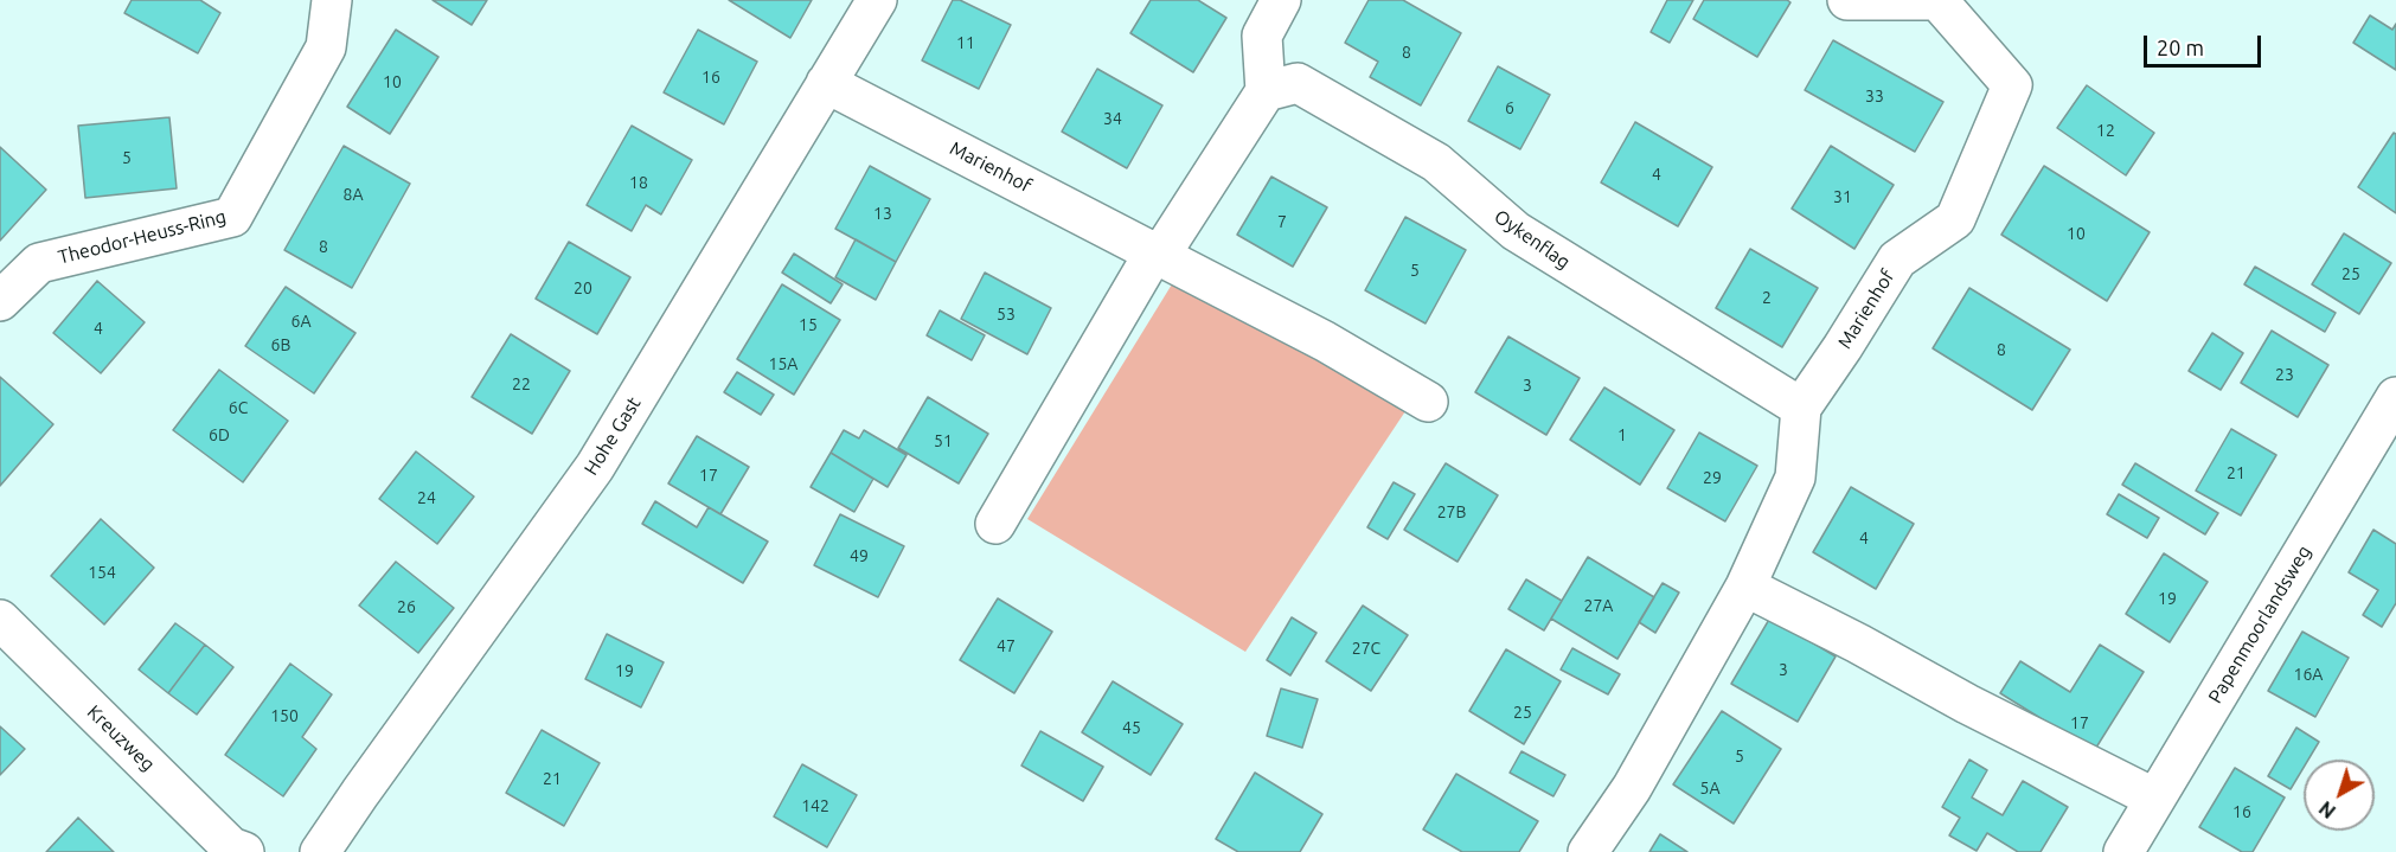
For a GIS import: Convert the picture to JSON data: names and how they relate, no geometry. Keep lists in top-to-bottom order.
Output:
{
  "streets": {
    "street": [
      "Marienhof",
      "Theodor-Heuss-Ring",
      "Oykenflag",
      "Hohe Gast",
      "Papenmoorlandsweg",
      "Kreuzweg"
    ]
  },
  "crossings": [
    ["Marienhof", "Oykenflag"],
    ["Marienhof", "Hohe Gast"]
  ],
  "house_numbers": [
    "11",
    "8",
    "16",
    "10",
    "33",
    "6",
    "34",
    "12",
    "5",
    "4",
    "18",
    "8A",
    "31",
    "13",
    "7",
    "10",
    "8",
    "5",
    "25",
    "20",
    "2",
    "53",
    "6A",
    "15",
    "4",
    "6B",
    "8",
    "15A",
    "23",
    "22",
    "3",
    "6C",
    "6D",
    "1",
    "51",
    "21",
    "17",
    "29",
    "24",
    "27B",
    "4",
    "49",
    "154",
    "19",
    "27A",
    "26",
    "47",
    "27C",
    "3",
    "19",
    "16A",
    "25",
    "150",
    "17",
    "45",
    "5",
    "21",
    "5A",
    "142",
    "16"
  ],
  "scale_bar": "20 m",
  "north": "bottom left"
}
